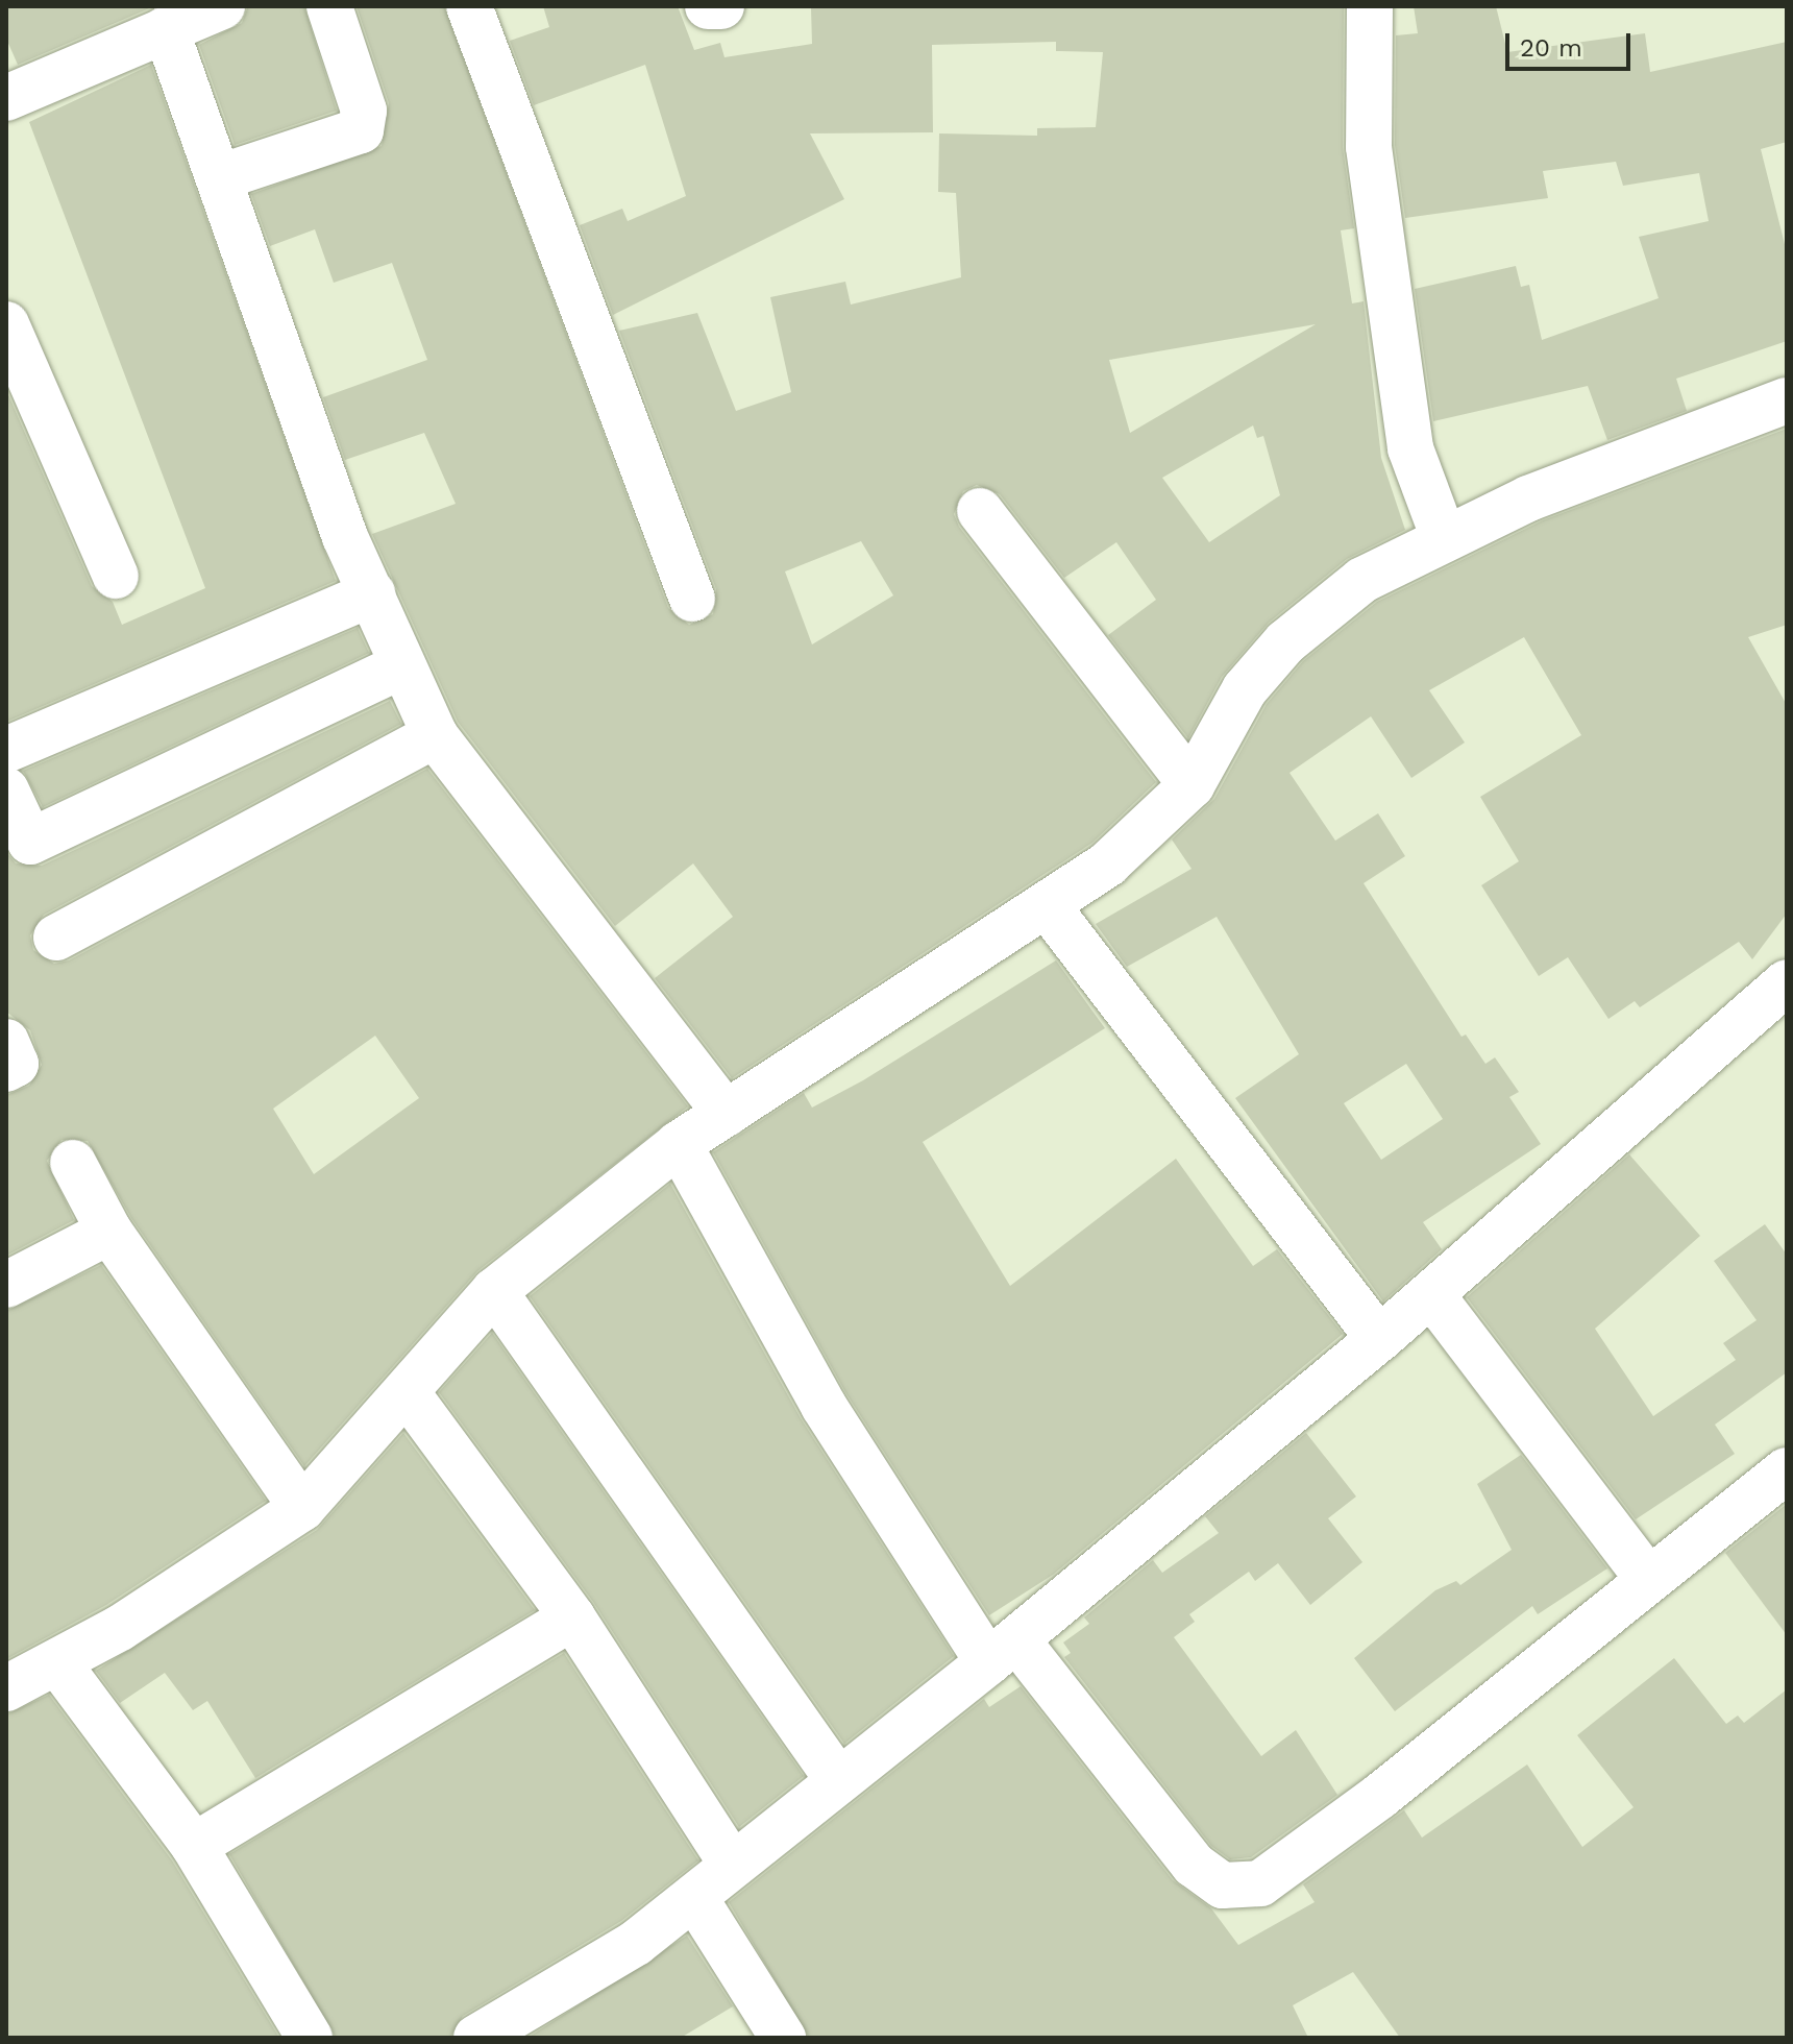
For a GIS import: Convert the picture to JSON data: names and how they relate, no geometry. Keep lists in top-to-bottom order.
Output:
{
  "scale_bar": "20 m"
}
